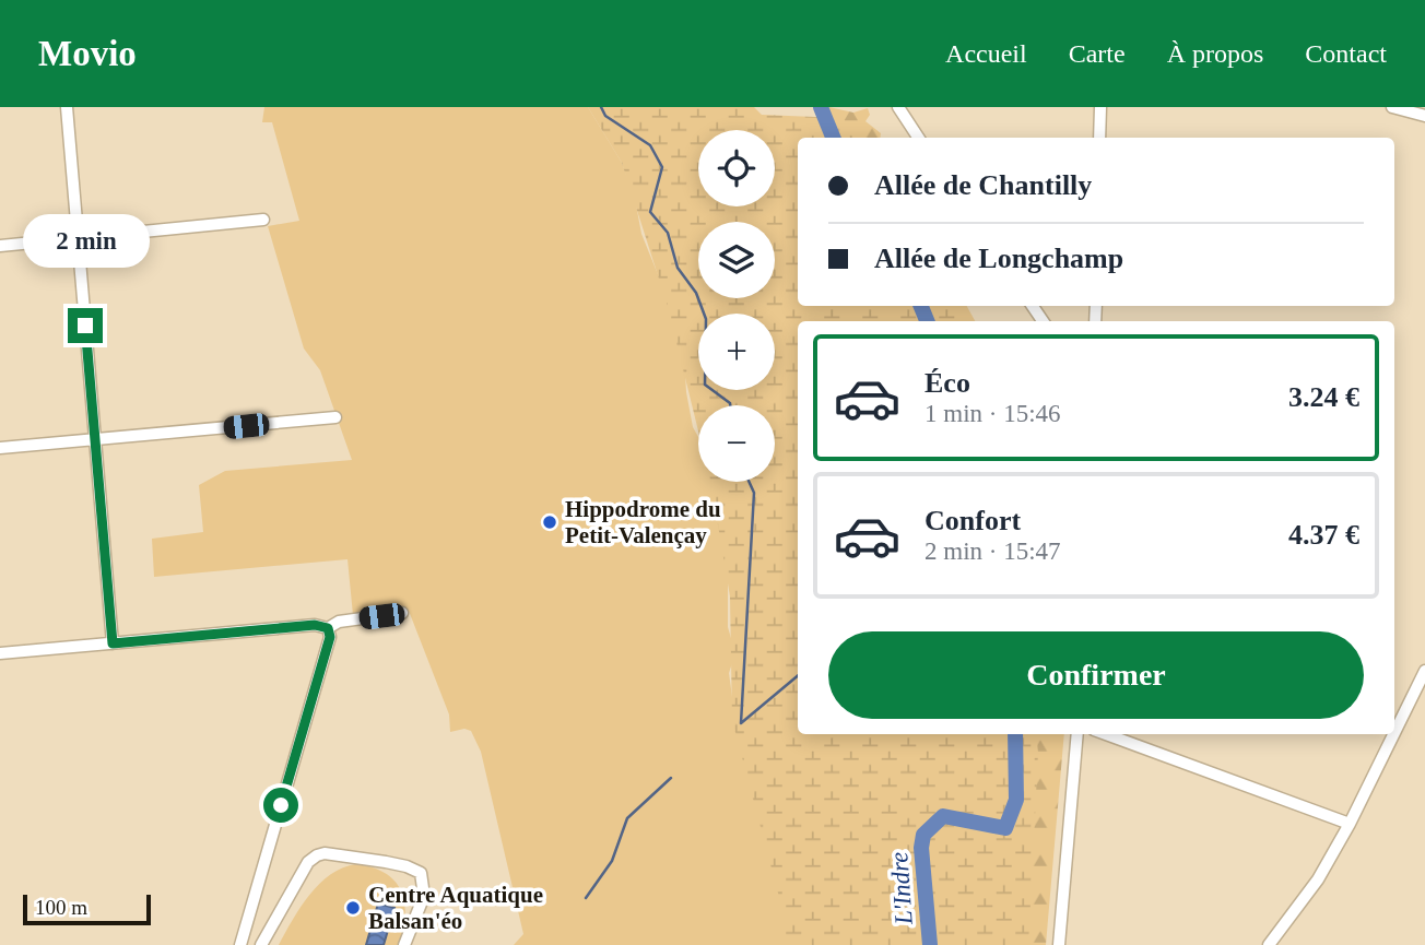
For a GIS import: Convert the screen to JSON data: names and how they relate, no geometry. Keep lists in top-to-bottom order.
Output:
{
  "water": ["L'Indre"],
  "places": ["Hippodrome du Petit-Valençay", "Centre Aquatique Balsan'éo"],
  "scale_bar": "100 m",
  "page": {
    "header": "Movio",
    "nav": [
      "Accueil",
      "Carte",
      "À propos",
      "Contact"
    ],
    "map_buttons": ["+", "−"],
    "banner": ["Allée de Chantilly", "Allée de Longchamp"],
    "bubble": "2 min",
    "list": [
      {
        "name": "Éco",
        "note": "1 min · 15:46",
        "value": "3.24 €"
      },
      {
        "name": "Confort",
        "note": "2 min · 15:47",
        "value": "4.37 €"
      }
    ],
    "buttons": "Confirmer",
    "scale": "100 m"
  }
}
